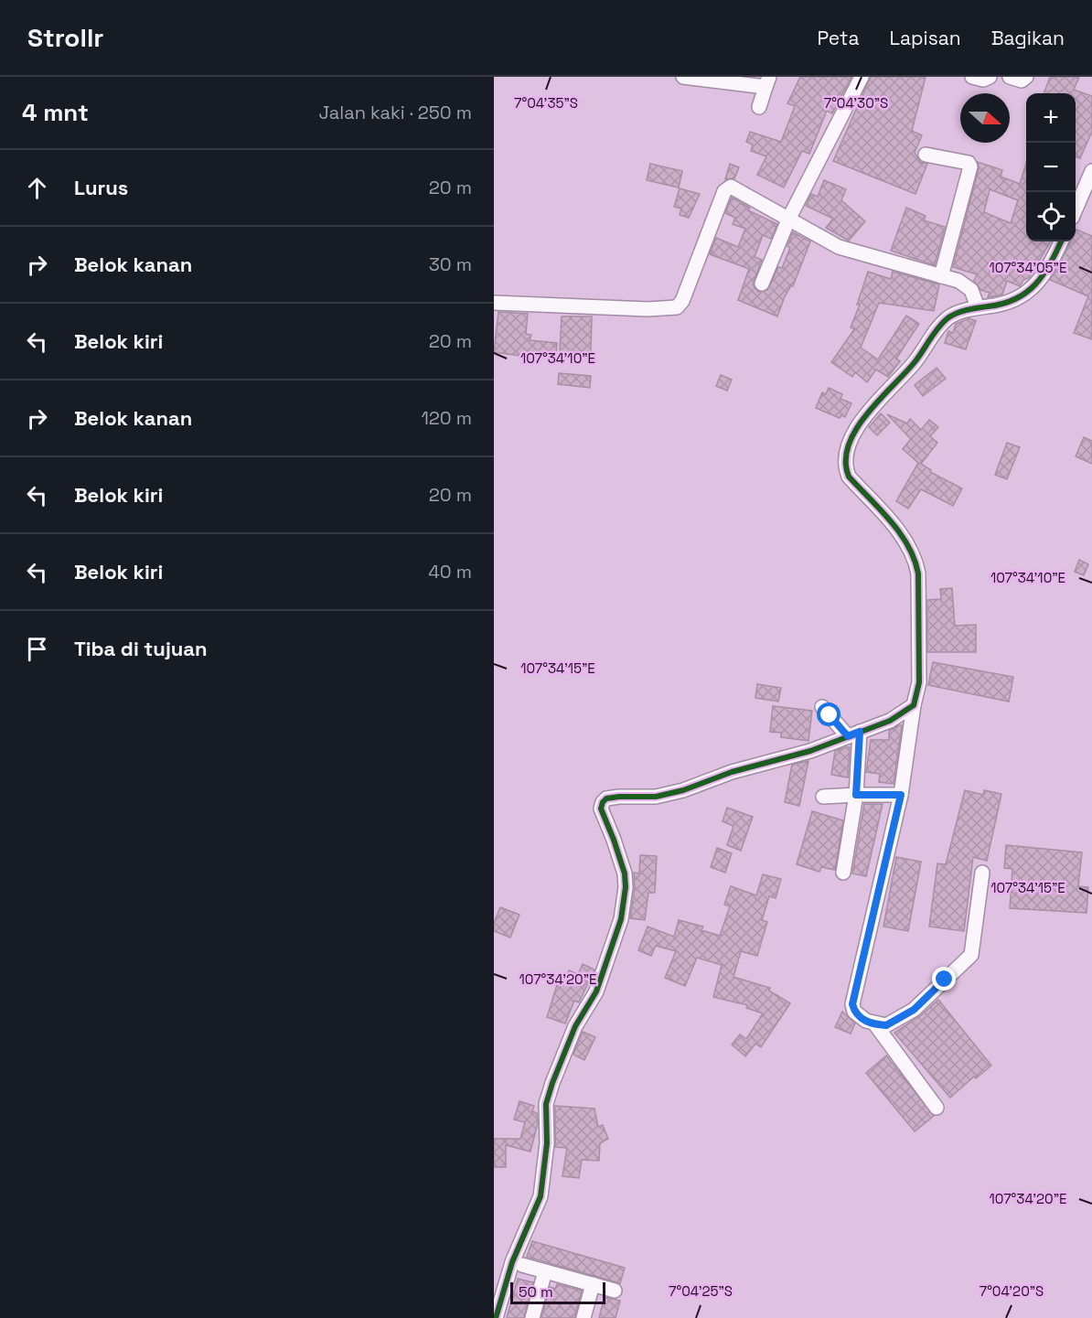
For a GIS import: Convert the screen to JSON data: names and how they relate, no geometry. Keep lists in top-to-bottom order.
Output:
{
  "scale_bar": "50 m",
  "north": "right",
  "page": {
    "header": "Strollr",
    "nav": ["Peta", "Lapisan", "Bagikan"],
    "heading": ["4 mnt", "Jalan kaki · 250 m"],
    "map_buttons": ["+", "−"],
    "list": [
      ["Lurus", "20 m"],
      ["Belok kanan", "30 m"],
      ["Belok kiri", "20 m"],
      ["Belok kanan", "120 m"],
      ["Belok kiri", "20 m"],
      ["Belok kiri", "40 m"],
      "Tiba di tujuan"
    ],
    "scale": "50 m"
  },
  "coordinates": [
    "7°04'35\"S",
    "7°04'30\"S",
    "107°34'05\"E",
    "107°34'10\"E",
    "107°34'15\"E",
    "107°34'20\"E",
    "7°04'25\"S",
    "7°04'20\"S"
  ]
}
